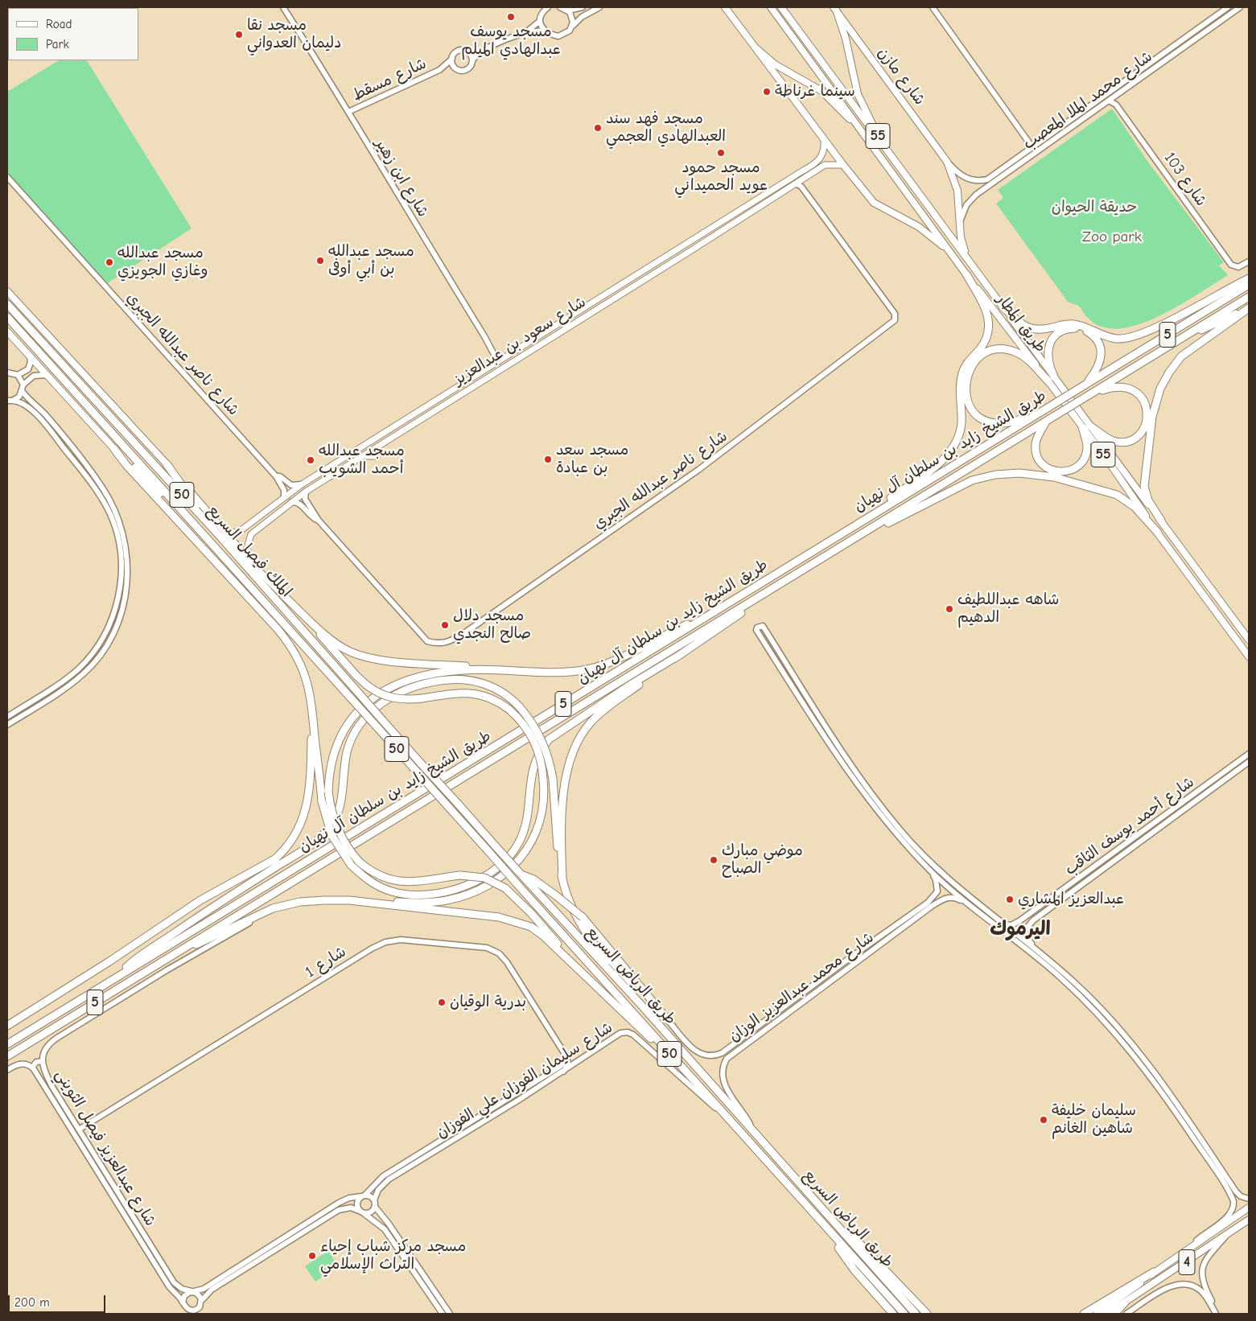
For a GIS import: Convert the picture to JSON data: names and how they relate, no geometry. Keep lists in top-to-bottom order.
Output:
{
  "streets": {
    "highway": [
      "5",
      "طريق الشيخ زايد بن سلطان آل نهيان",
      "50",
      "الملك فيصل السريع",
      "طريق الرياض السريع"
    ],
    "main road": [
      "شارع مازن",
      "55",
      "طريق المطار",
      "شارع سعود بن عبدالعزيز",
      "4"
    ],
    "street": [
      "شارع مسقط",
      "شارع محمد الملا المعصب",
      "شارع ابن زهير",
      "شارع 103",
      "شارع ناصر عبدالله الجبري",
      "شارع أحمد يوسف الثاقب",
      "شارع 1",
      "شارع محمد عبدالعزيز الوزان",
      "شارع سليمان الفوزان علي الفوزان",
      "شارع عبدالعزيز فيصل الثويني"
    ]
  },
  "crossings": [
    ["شارع مازن", "شارع محمد الملا المعصب"],
    ["شارع مازن", "طريق المطار"],
    ["شارع مسقط", "شارع ابن زهير"],
    ["شارع محمد الملا المعصب", "شارع 103"],
    ["شارع ابن زهير", "شارع سعود بن عبدالعزيز"],
    ["شارع سعود بن عبدالعزيز", "شارع ناصر عبدالله الجبري"],
    ["شارع سعود بن عبدالعزيز", "الملك فيصل السريع"],
    ["الملك فيصل السريع", "طريق الرياض السريع"],
    ["شارع 1", "شارع سليمان الفوزان علي الفوزان"],
    ["شارع 1", "شارع عبدالعزيز فيصل الثويني"],
    ["طريق الرياض السريع", "شارع محمد عبدالعزيز الوزان"],
    ["طريق الرياض السريع", "شارع سليمان الفوزان علي الفوزان"]
  ],
  "districts": ["اليرموك"],
  "parks": ["حديقة الحيوان", "Zoo park"],
  "places": [
    "مسجد يوسف عبدالهادي الميلم",
    "مسجد نقا دليمان العدواني",
    "سينما غرناطة",
    "مسجد فهد سند العبدالهادي العجمي",
    "مسجد حمود عويد الحميداني",
    "مسجد عبدالله بن أبي أوفى",
    "مسجد عبدالله وغازي الجويزي",
    "مسجد سعد بن عبادة",
    "مسجد عبدالله أحمد الشويب",
    "شاهه عبداللطيف الدهيم",
    "مسجد دلال صالح النجدي",
    "موضي مبارك الصباح",
    "عبدالعزيز المشاري",
    "بدرية الوقيان",
    "سليمان خليفة شاهين الغانم",
    "مسجد مركز شباب إحياء التراث الإسلامي"
  ],
  "legend": ["Road", "Park"],
  "scale_bar": "200 m"
}
